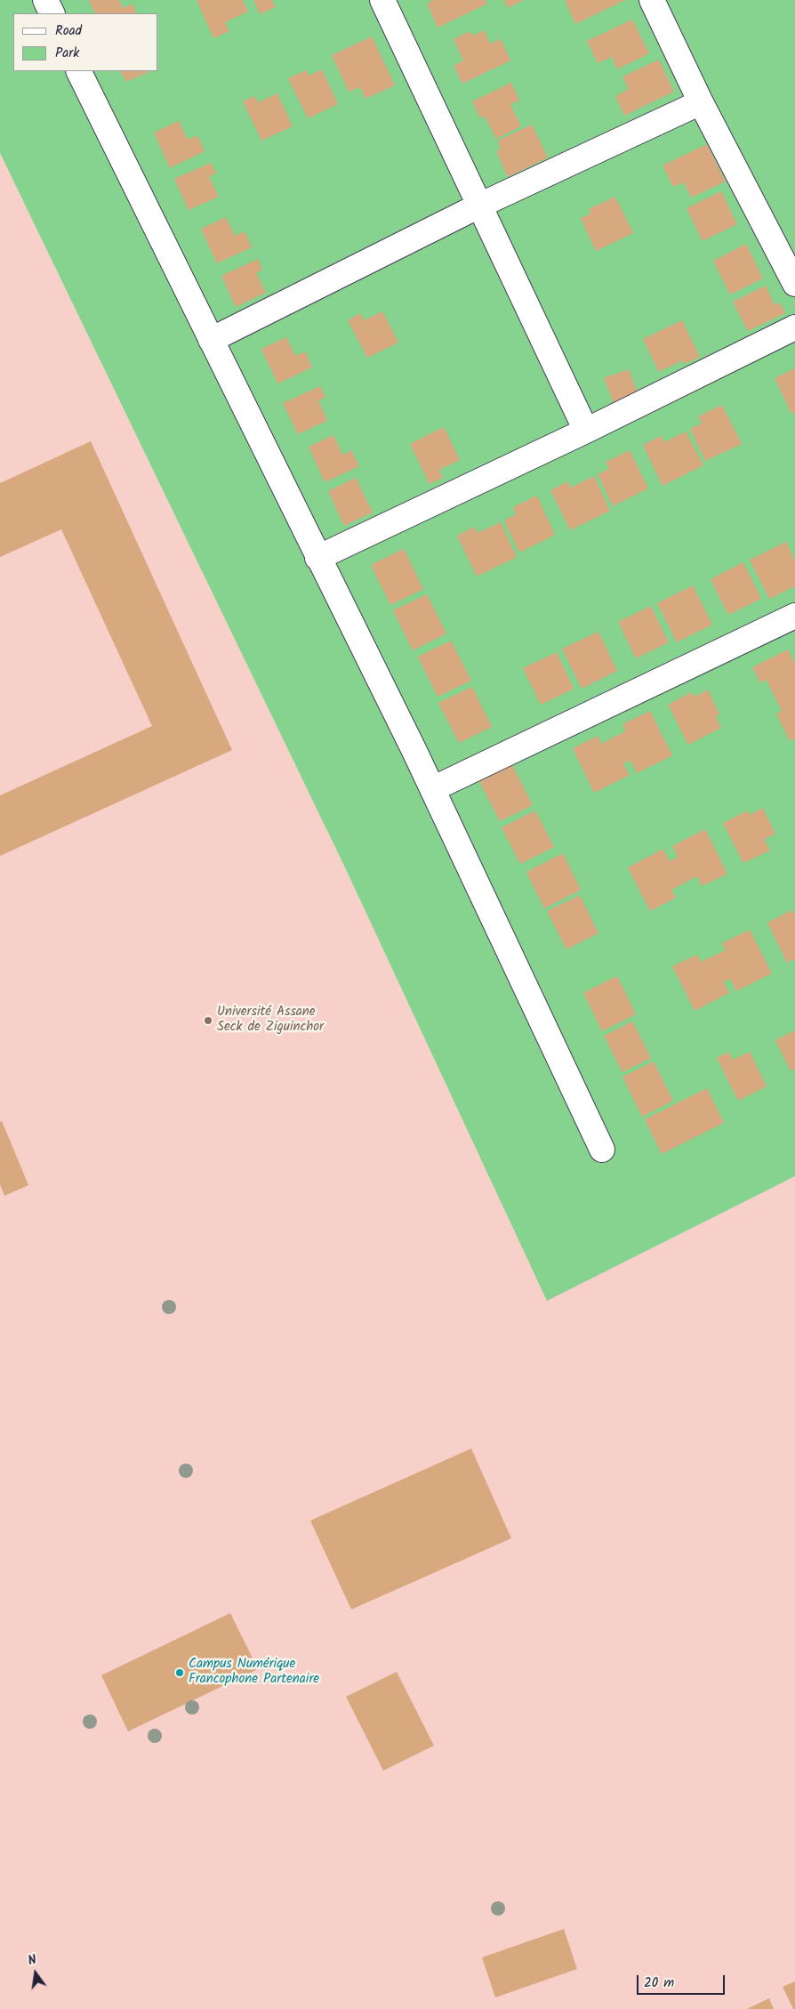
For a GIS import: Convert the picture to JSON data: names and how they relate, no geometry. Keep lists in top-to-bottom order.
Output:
{
  "places": ["Université Assane Seck de Ziguinchor", "Campus Numérique Francophone Partenaire"],
  "legend": ["Road", "Park"],
  "scale_bar": "20 m",
  "north": "top"
}
